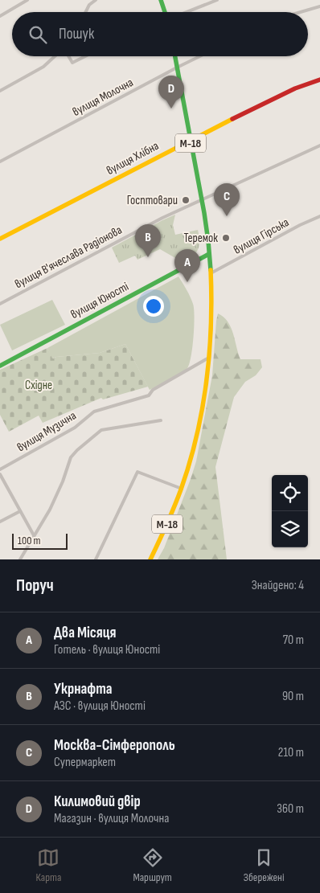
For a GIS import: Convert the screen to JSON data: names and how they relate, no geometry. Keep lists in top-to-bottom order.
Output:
{
  "streets": {
    "main road": ["М-18", "вулиця Хлібна", "вулиця Юності"],
    "street": [
      "вулиця Молочна",
      "вулиця Гірська",
      "вулиця В'ячеслава Радіонова",
      "вулиця Музична"
    ]
  },
  "crossings": [
    ["вулиця Молочна", "М-18"],
    ["М-18", "вулиця Хлібна"],
    ["М-18", "вулиця Гірська"],
    ["М-18", "вулиця В'ячеслава Радіонова"],
    ["М-18", "вулиця Юності"],
    ["М-18", "вулиця Музична"]
  ],
  "parks": ["Східне"],
  "places": ["Госптовари", "Теремок"],
  "scale_bar": "100 m",
  "page": {
    "search": "Пошук",
    "pins": [
      "D",
      "C",
      "B",
      "A"
    ],
    "scale": "100 m",
    "heading": ["Поруч", "Знайдено: 4"],
    "list": [
      {
        "mark": "A",
        "name": "Два Місяця",
        "note": "Готель · вулиця Юності",
        "value": "70 m"
      },
      {
        "mark": "B",
        "name": "Укрнафта",
        "note": "АЗС · вулиця Юності",
        "value": "90 m"
      },
      {
        "mark": "C",
        "name": "Москва-Сімферополь",
        "note": "Супермаркет",
        "value": "210 m"
      },
      {
        "mark": "D",
        "name": "Килимовий двір",
        "note": "Магазин · вулиця Молочна",
        "value": "360 m"
      }
    ],
    "nav": ["Карта", "Маршрут", "Збережені"]
  }
}
